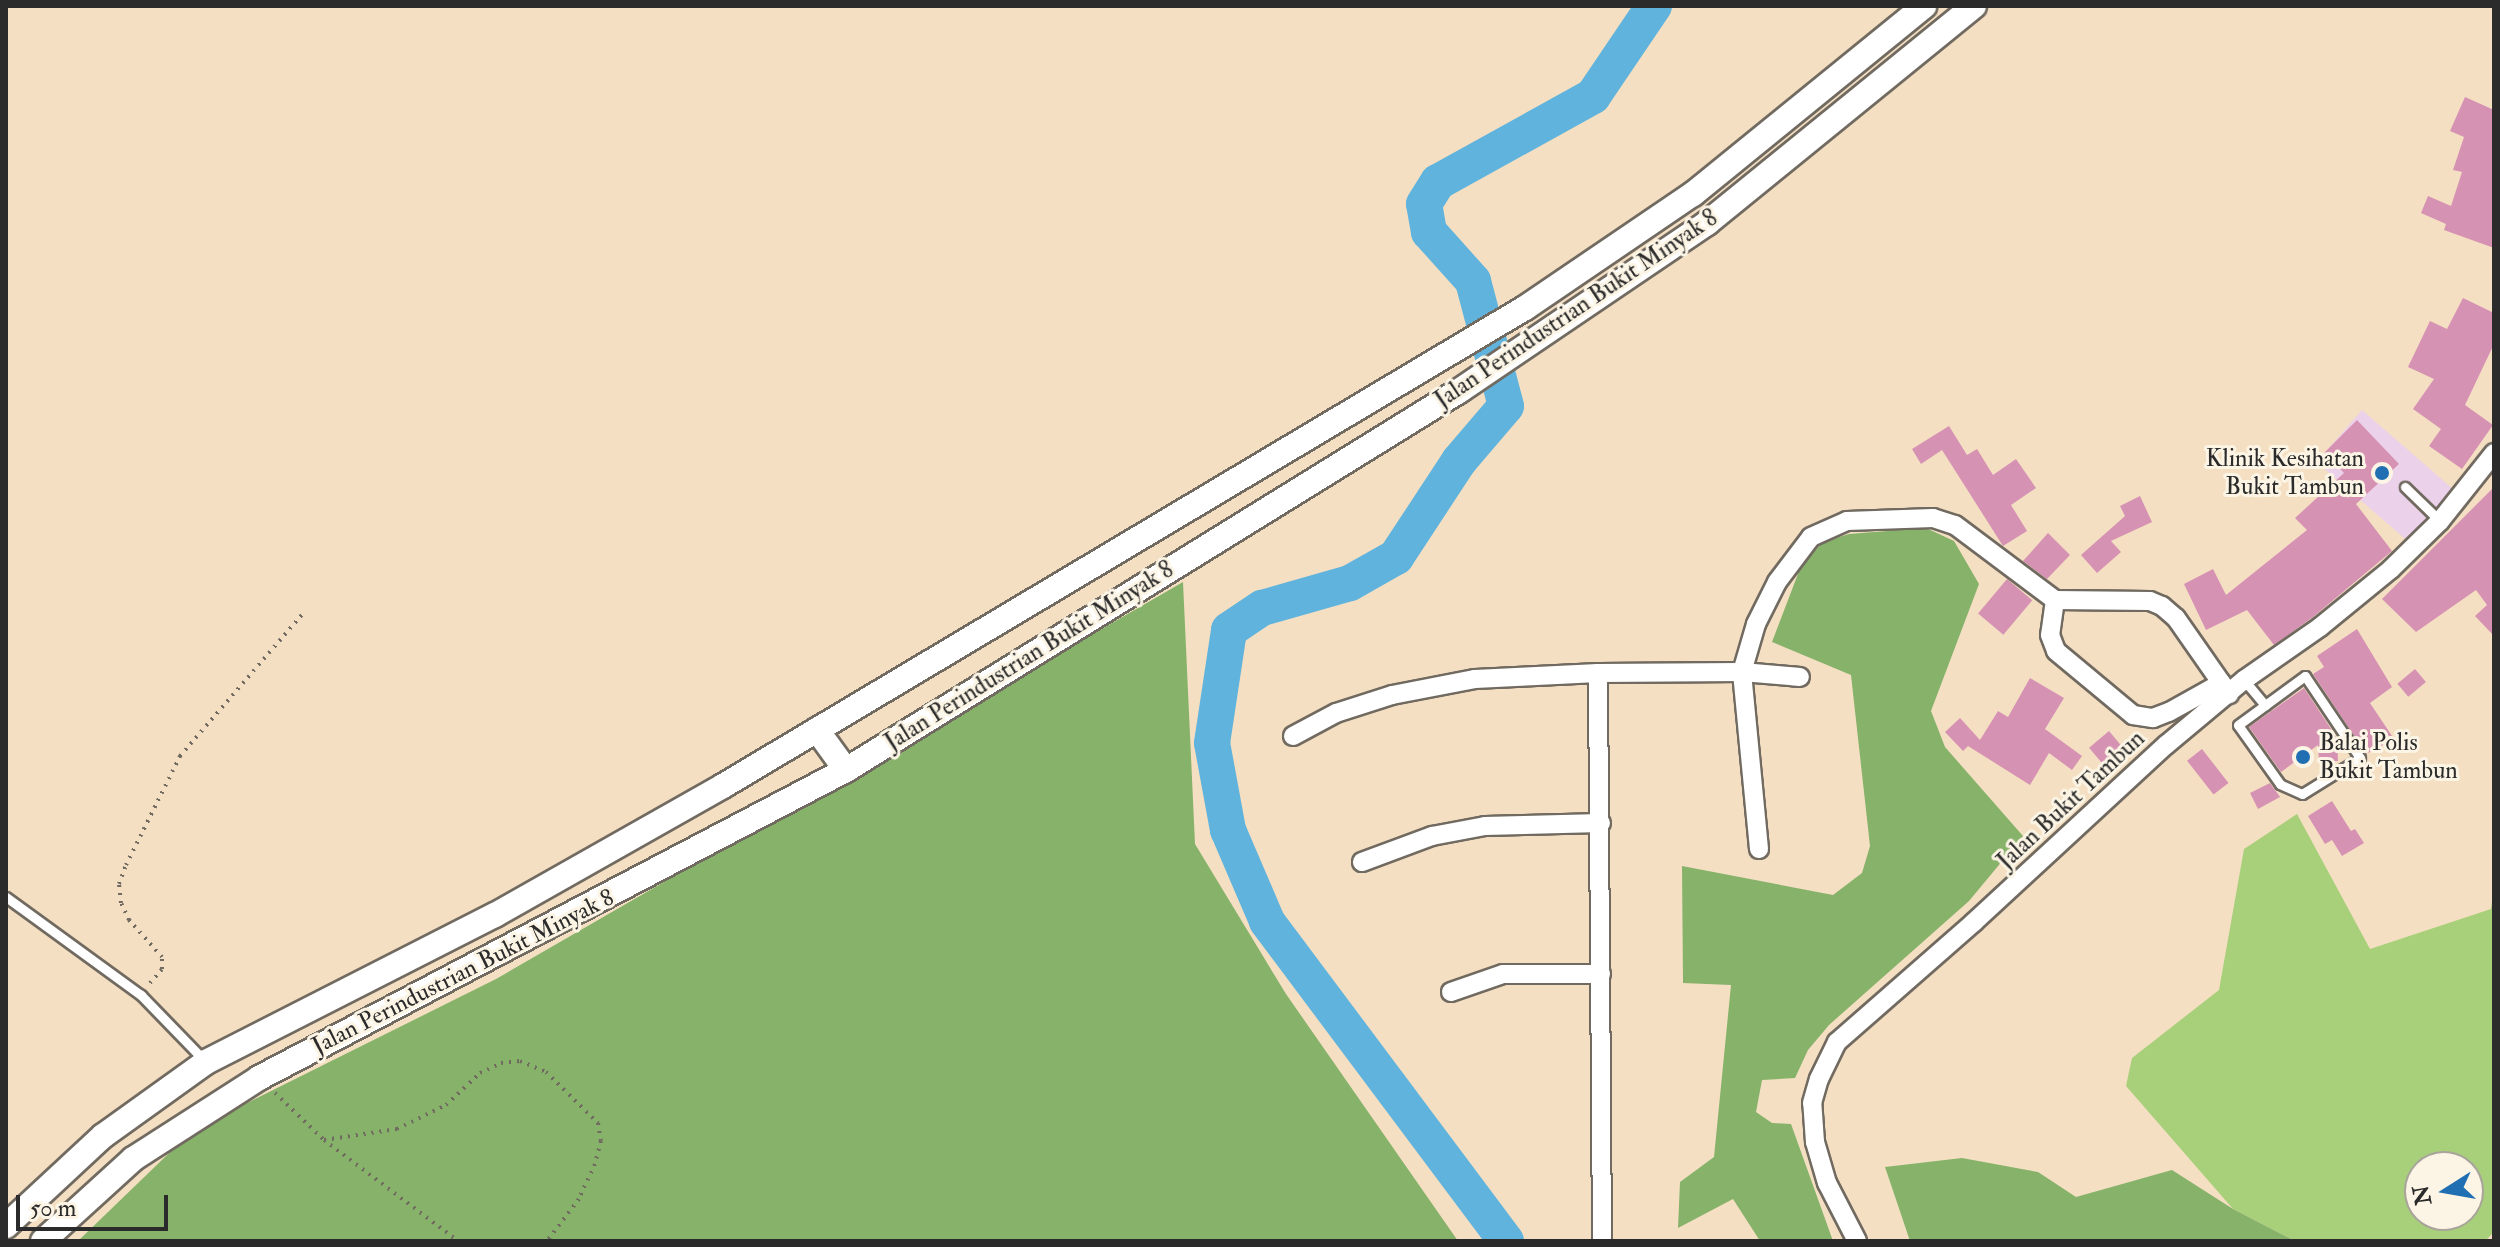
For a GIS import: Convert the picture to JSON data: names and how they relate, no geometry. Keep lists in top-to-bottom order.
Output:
{
  "streets": {
    "street": ["Jalan Perindustrian Bukit Minyak 8", "Jalan Bukit Tambun"]
  },
  "places": ["Klinik Kesihatan Bukit Tambun", "Balai Polis Bukit Tambun"],
  "scale_bar": "50 m",
  "north": "left"
}
